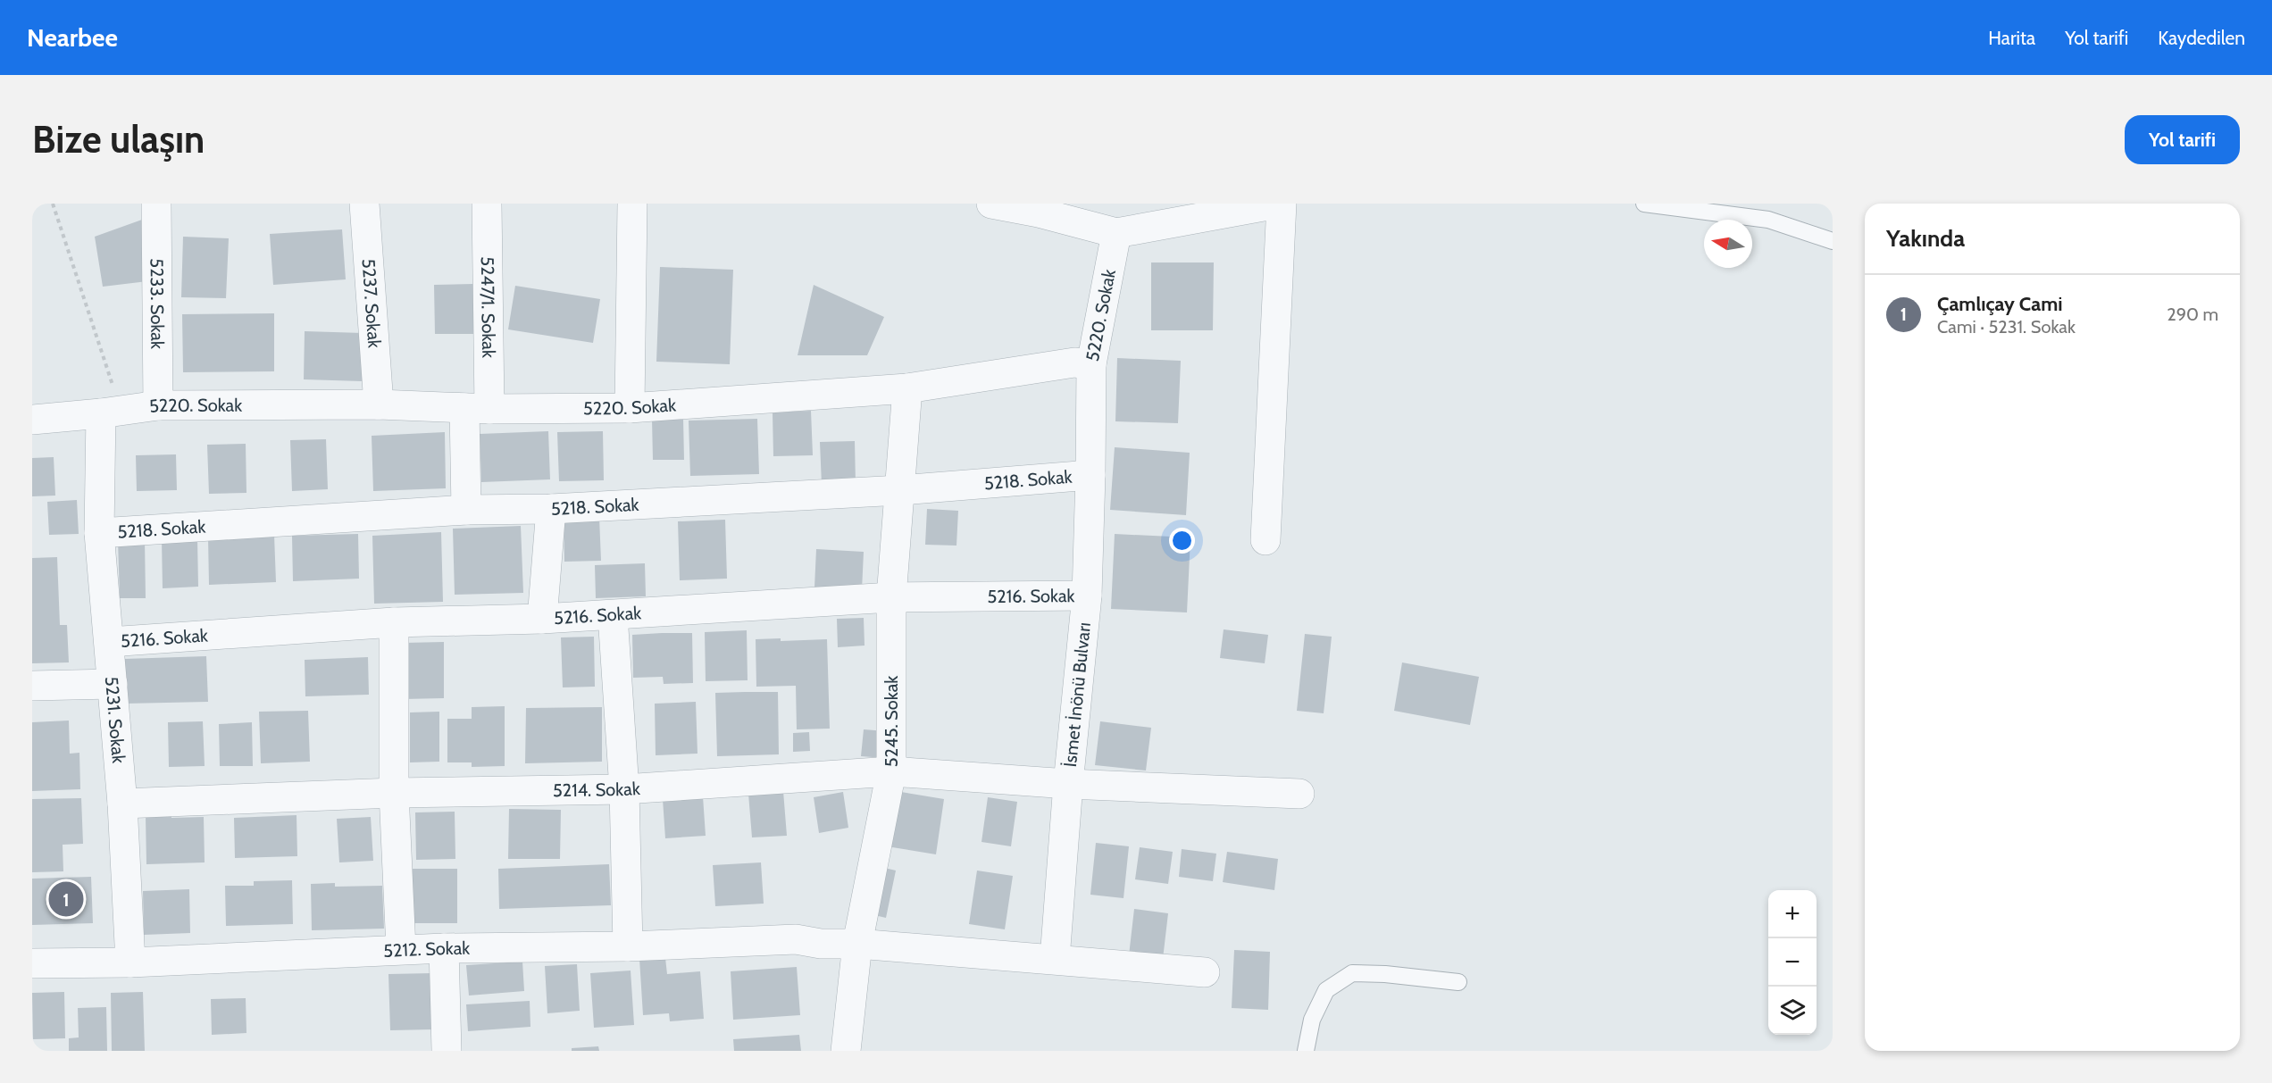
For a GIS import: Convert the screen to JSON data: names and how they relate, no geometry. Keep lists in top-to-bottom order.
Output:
{
  "streets": {
    "street": [
      "5237. Sokak",
      "5233. Sokak",
      "5247/1. Sokak",
      "5220. Sokak",
      "5218. Sokak",
      "5216. Sokak",
      "İsmet İnönü Bulvarı",
      "5231. Sokak",
      "5245. Sokak",
      "5214. Sokak",
      "5212. Sokak"
    ]
  },
  "crossings": [
    ["5237. Sokak", "5220. Sokak"],
    ["5233. Sokak", "5220. Sokak"],
    ["5247/1. Sokak", "5220. Sokak"],
    ["5247/1. Sokak", "5218. Sokak"],
    ["5220. Sokak", "İsmet İnönü Bulvarı"],
    ["5220. Sokak", "5231. Sokak"],
    ["5220. Sokak", "5245. Sokak"],
    ["5218. Sokak", "İsmet İnönü Bulvarı"],
    ["5218. Sokak", "5231. Sokak"],
    ["5218. Sokak", "5245. Sokak"],
    ["5216. Sokak", "İsmet İnönü Bulvarı"],
    ["5216. Sokak", "5231. Sokak"],
    ["5216. Sokak", "5245. Sokak"],
    ["İsmet İnönü Bulvarı", "5214. Sokak"],
    ["İsmet İnönü Bulvarı", "5212. Sokak"],
    ["5231. Sokak", "5214. Sokak"],
    ["5231. Sokak", "5212. Sokak"],
    ["5245. Sokak", "5214. Sokak"],
    ["5245. Sokak", "5212. Sokak"]
  ],
  "north": "left",
  "page": {
    "header": "Nearbee",
    "nav": ["Harita", "Yol tarifi", "Kaydedilen"],
    "buttons": "Yol tarifi",
    "title": "Bize ulaşın",
    "heading": "Yakında",
    "list": [
      {
        "mark": "1",
        "name": "Çamlıçay Cami",
        "note": "Cami · 5231. Sokak",
        "value": "290 m"
      }
    ],
    "pins": "1",
    "map_buttons": ["+", "−"]
  }
}
